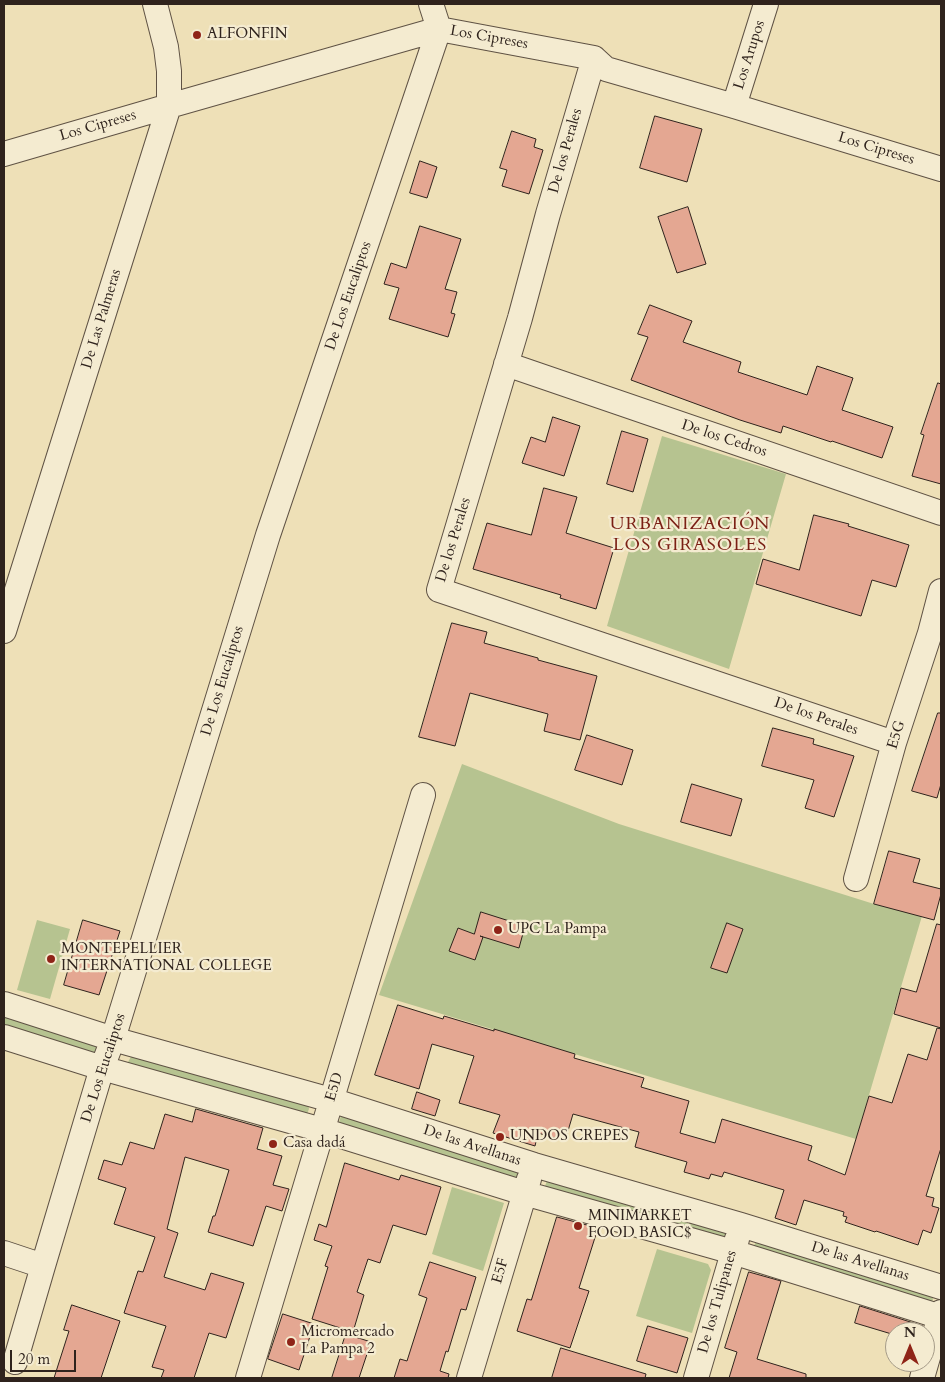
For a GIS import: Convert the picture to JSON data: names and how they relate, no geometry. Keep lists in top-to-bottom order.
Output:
{
  "streets": {
    "street": [
      "Los Cipreses",
      "Los Arupos",
      "De los Perales",
      "De Los Eucaliptos",
      "De Las Palmeras",
      "De los Cedros",
      "E5G",
      "E5D",
      "De las Avellanas",
      "E5F",
      "De los Tulipanes"
    ]
  },
  "crossings": [
    ["Los Cipreses", "Los Arupos"],
    ["Los Cipreses", "De los Perales"],
    ["Los Cipreses", "De Los Eucaliptos"],
    ["Los Cipreses", "De Las Palmeras"],
    ["De los Perales", "De los Cedros"],
    ["De los Perales", "E5G"],
    ["De Los Eucaliptos", "De las Avellanas"],
    ["E5D", "De las Avellanas"],
    ["De las Avellanas", "E5F"],
    ["De las Avellanas", "De los Tulipanes"]
  ],
  "districts": ["URBANIZACIÓN LOS GIRASOLES"],
  "places": [
    "ALFONFIN",
    "UPC La Pampa",
    "MONTEPELLIER INTERNATIONAL COLLEGE",
    "UNDOS CREPES",
    "Casa dadá",
    "MINIMARKET FOOD BASIC$",
    "Micromercado La Pampa 2"
  ],
  "scale_bar": "20 m",
  "north": "top"
}
